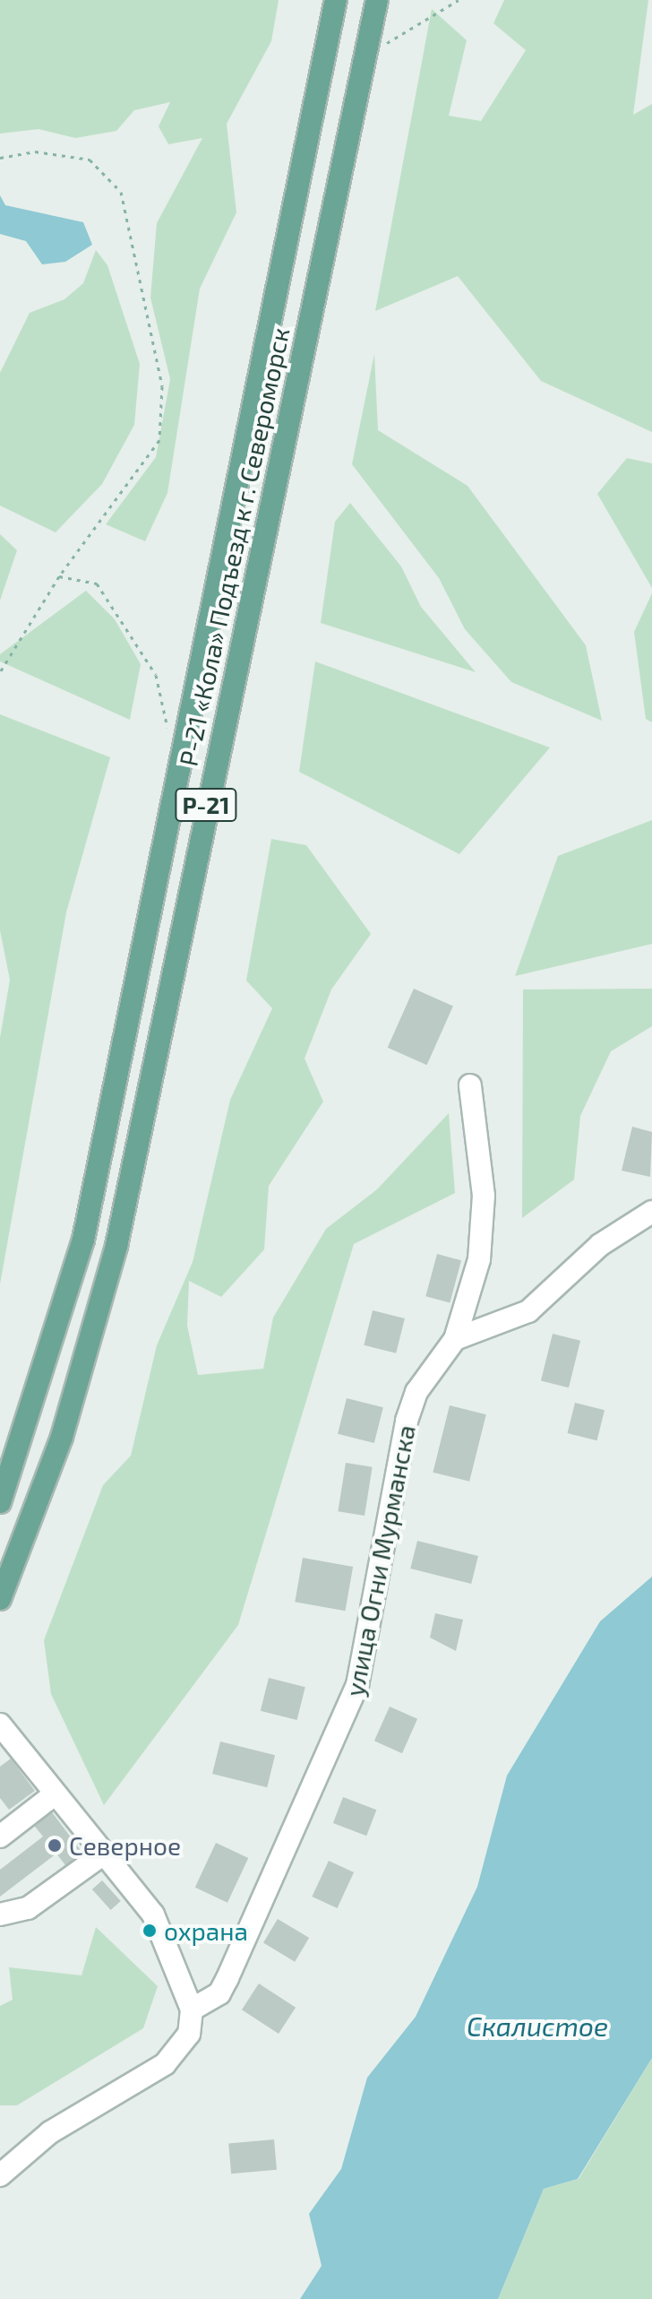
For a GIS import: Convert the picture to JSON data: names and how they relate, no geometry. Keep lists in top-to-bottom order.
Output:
{
  "streets": {
    "main road": ["Р-21 «Кола» Подъезд к г. Североморск", "Р-21"],
    "street": ["улица Огни Мурманска"]
  },
  "water": ["Скалистое"],
  "places": ["Северное", "охрана"]
}
